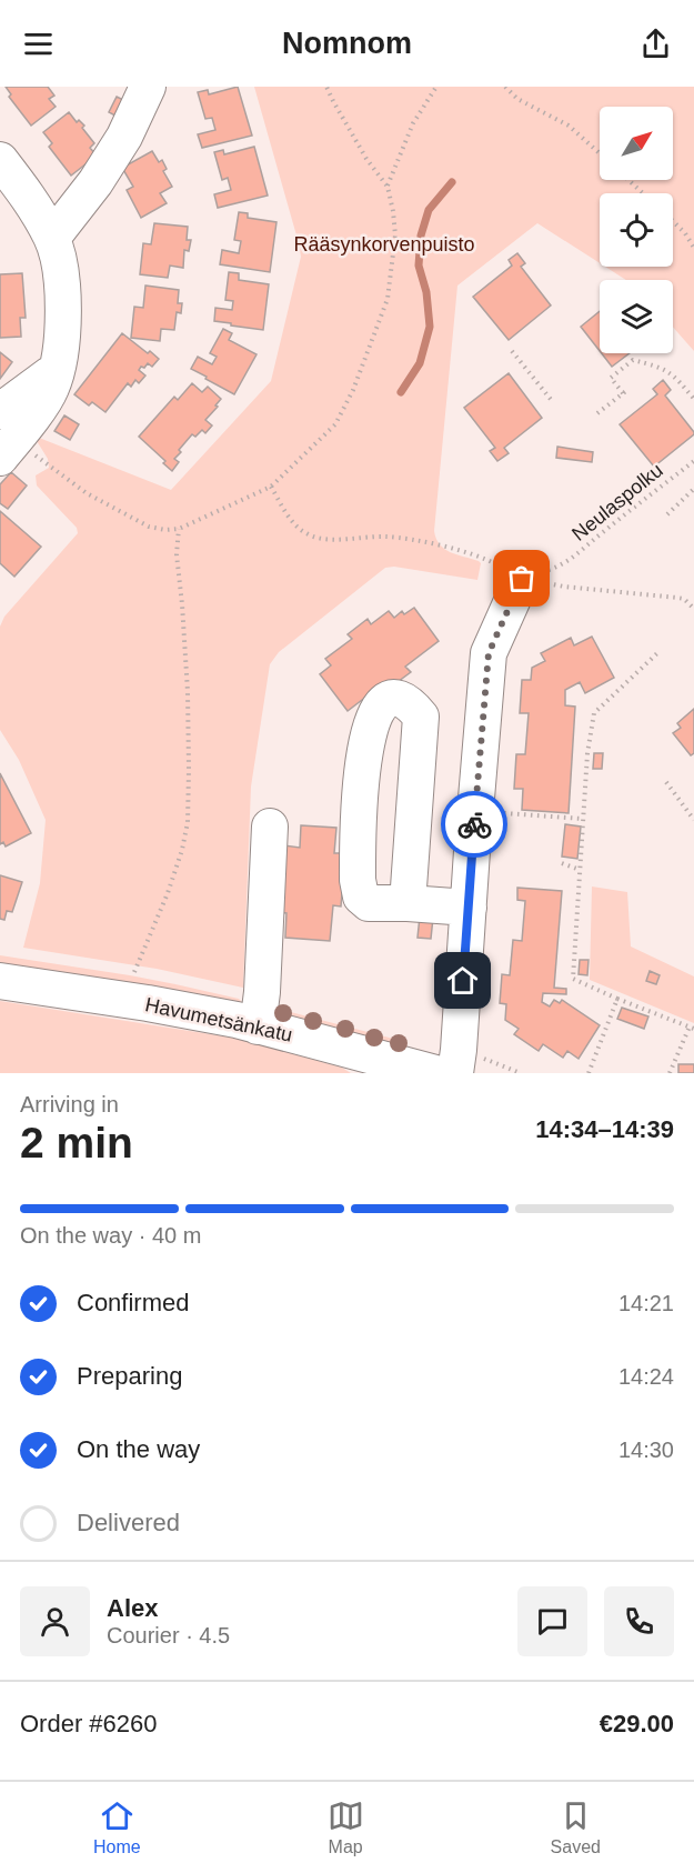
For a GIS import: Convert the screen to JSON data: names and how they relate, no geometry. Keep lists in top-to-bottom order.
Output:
{
  "streets": {
    "street": ["Havumetsänkatu"],
    "path": ["Neulaspolku"]
  },
  "parks": ["Rääsynkorvenpuisto"],
  "north": "top right",
  "page": {
    "header": "Nomnom",
    "heading": ["2 min", "Arriving in", "14:34–14:39"],
    "panel": [
      "Alex",
      "Courier · 4.5",
      "Order #6260",
      "€29.00"
    ],
    "bar": "On the way · 40 m",
    "list": [
      ["Confirmed", "14:21"],
      ["Preparing", "14:24"],
      ["On the way", "14:30"],
      "Delivered"
    ],
    "tabs": ["Home", "Map", "Saved"]
  }
}
